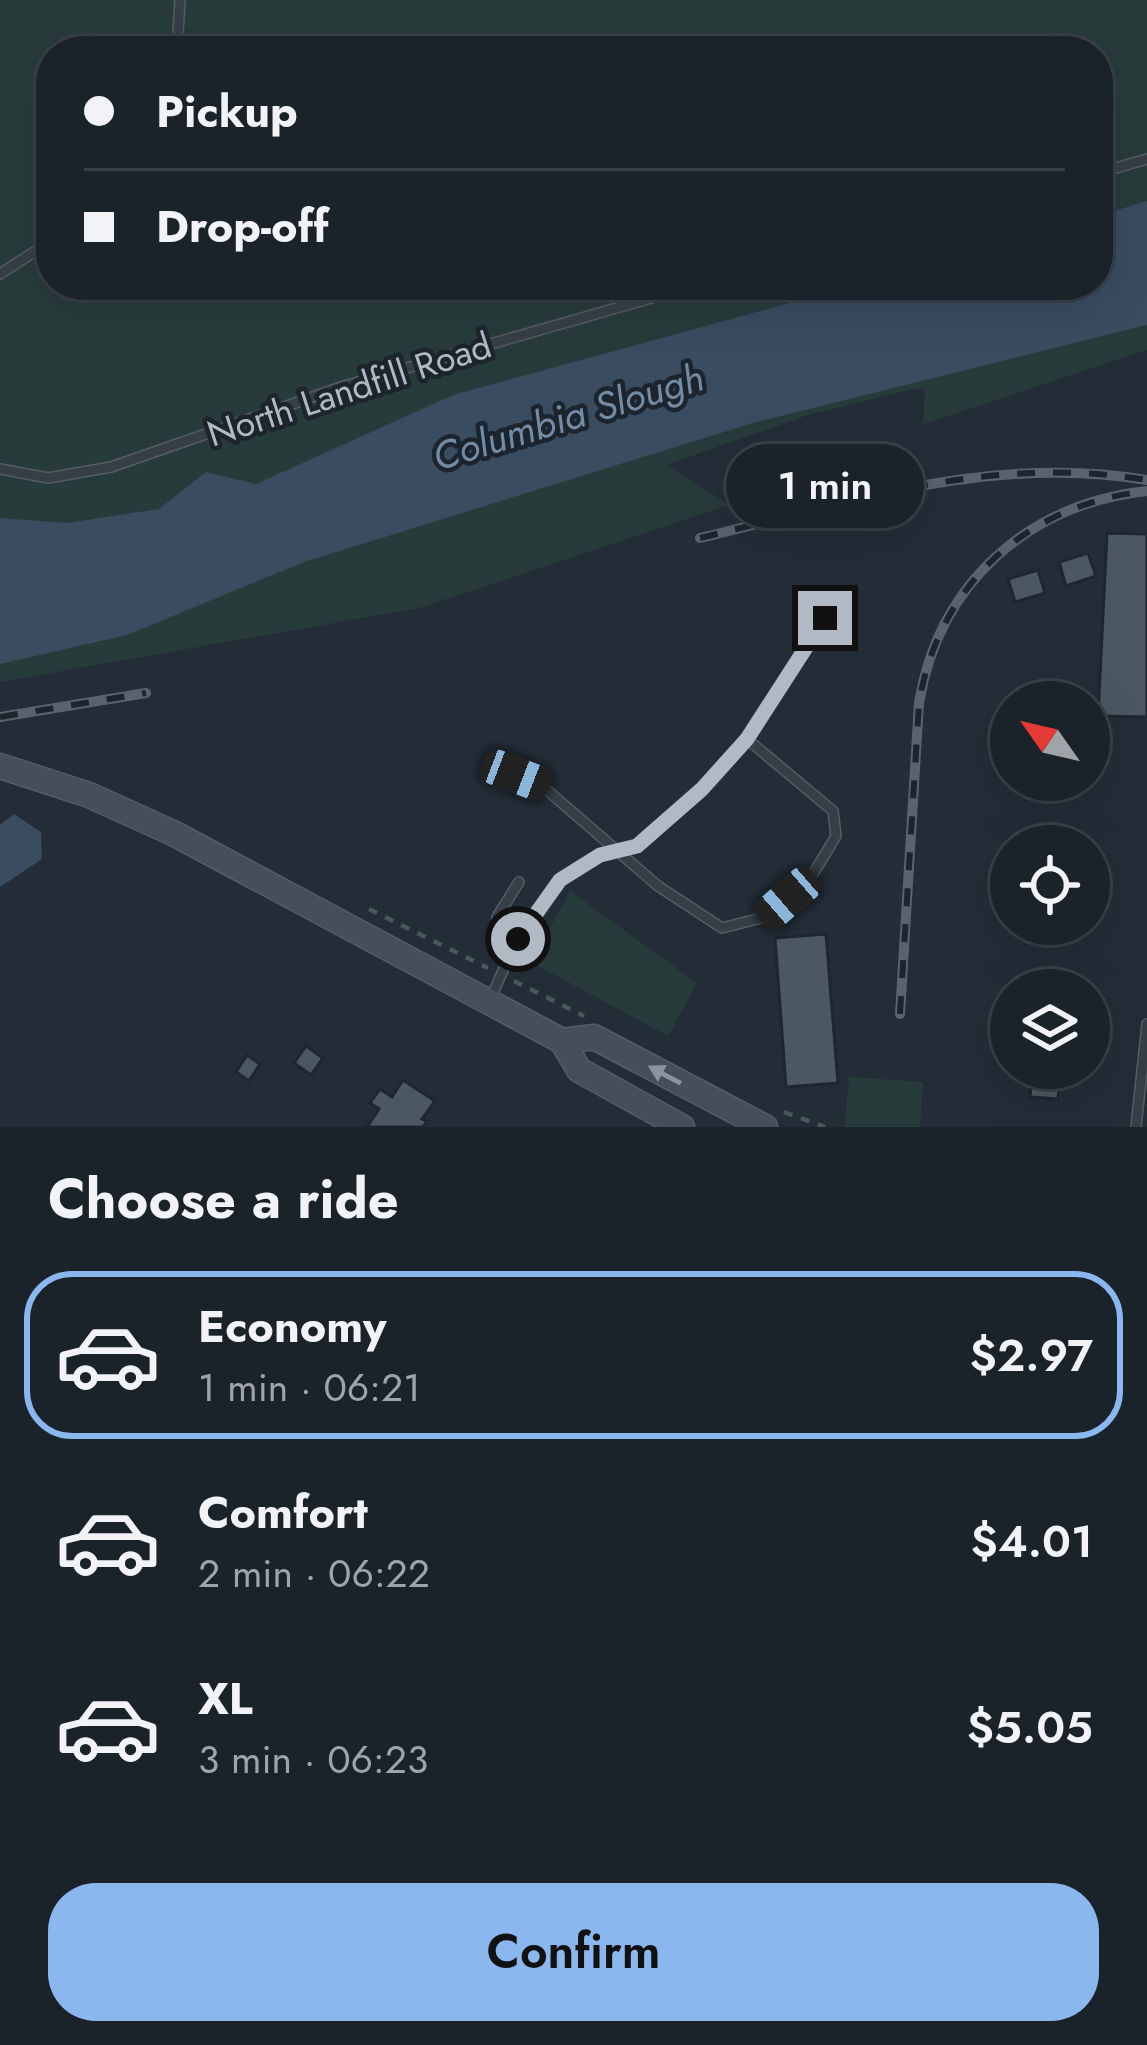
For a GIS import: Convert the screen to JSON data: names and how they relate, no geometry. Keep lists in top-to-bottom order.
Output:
{
  "streets": {
    "lane": ["North Landfill Road"]
  },
  "water": ["Columbia Slough"],
  "north": "top left",
  "page": {
    "banner": ["Pickup", "Drop-off"],
    "bubble": "1 min",
    "heading": "Choose a ride",
    "list": [
      {
        "name": "Economy",
        "note": "1 min · 06:21",
        "value": "$2.97"
      },
      {
        "name": "Comfort",
        "note": "2 min · 06:22",
        "value": "$4.01"
      },
      {
        "name": "XL",
        "note": "3 min · 06:23",
        "value": "$5.05"
      }
    ],
    "buttons": "Confirm"
  }
}
